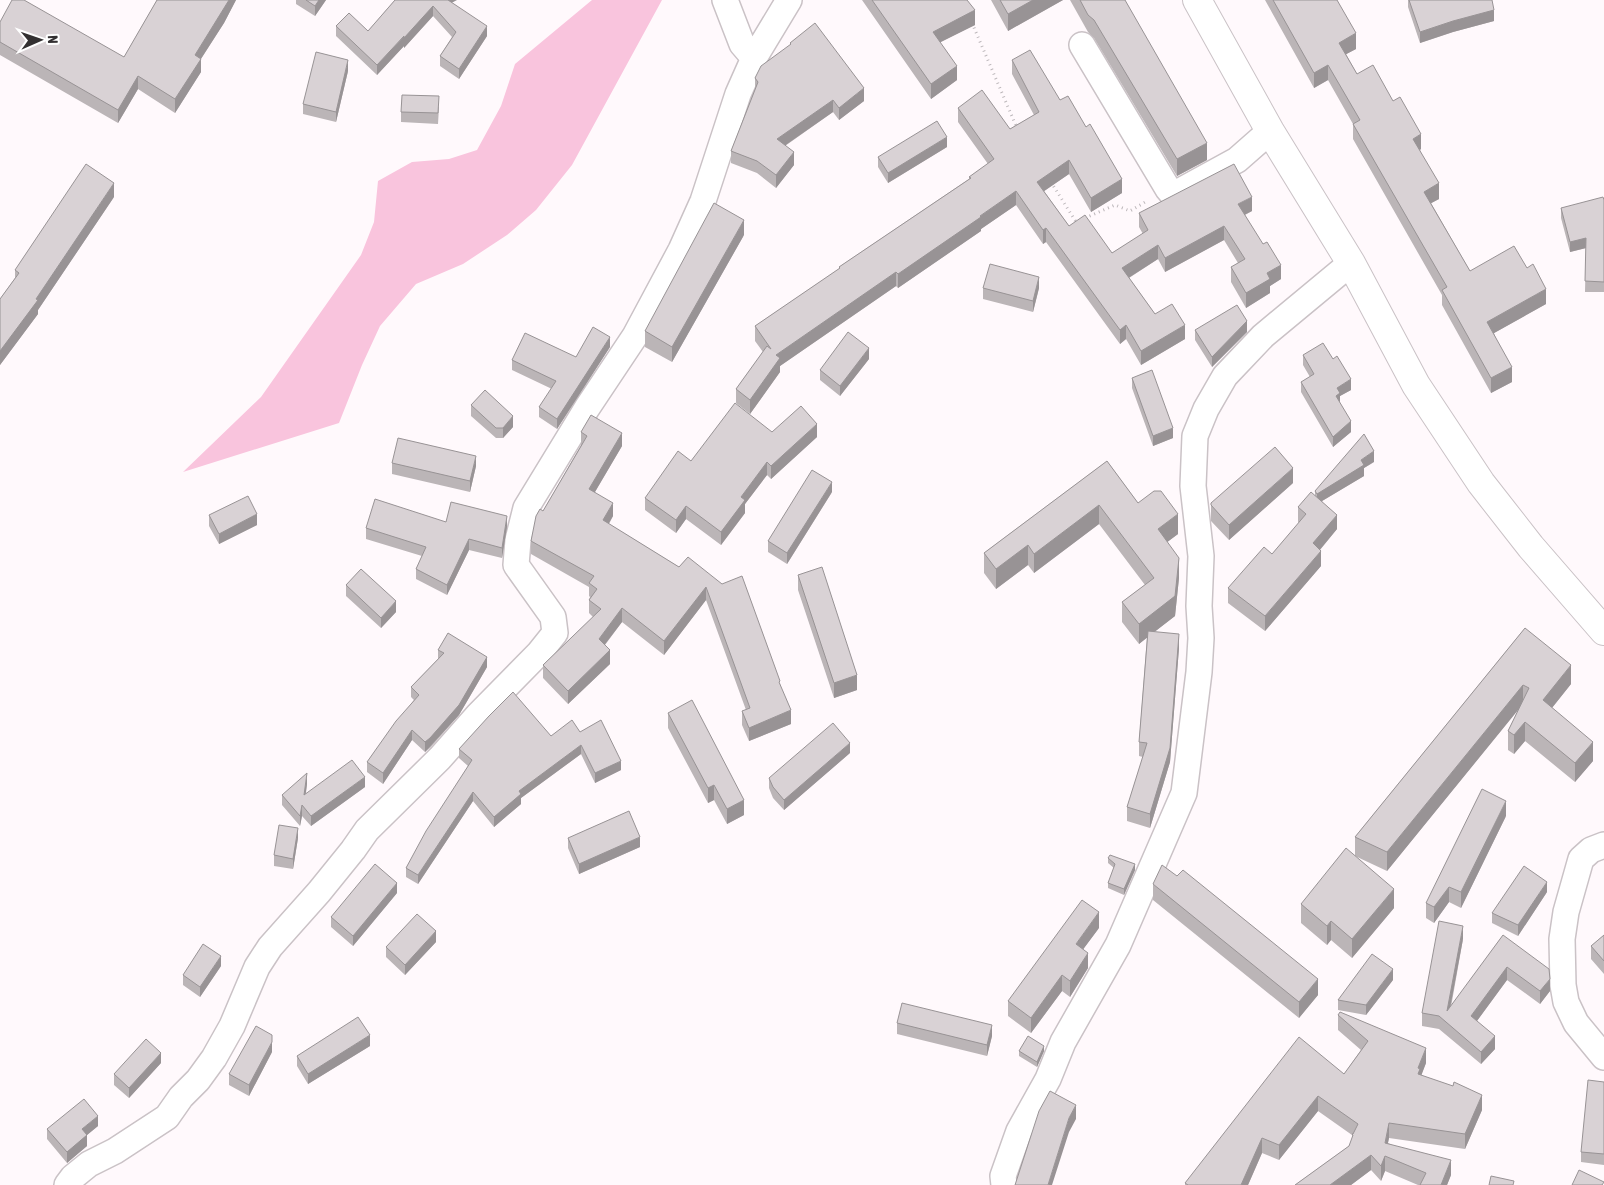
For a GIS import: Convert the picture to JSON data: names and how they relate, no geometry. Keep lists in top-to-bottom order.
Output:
{
  "north": "right"
}
